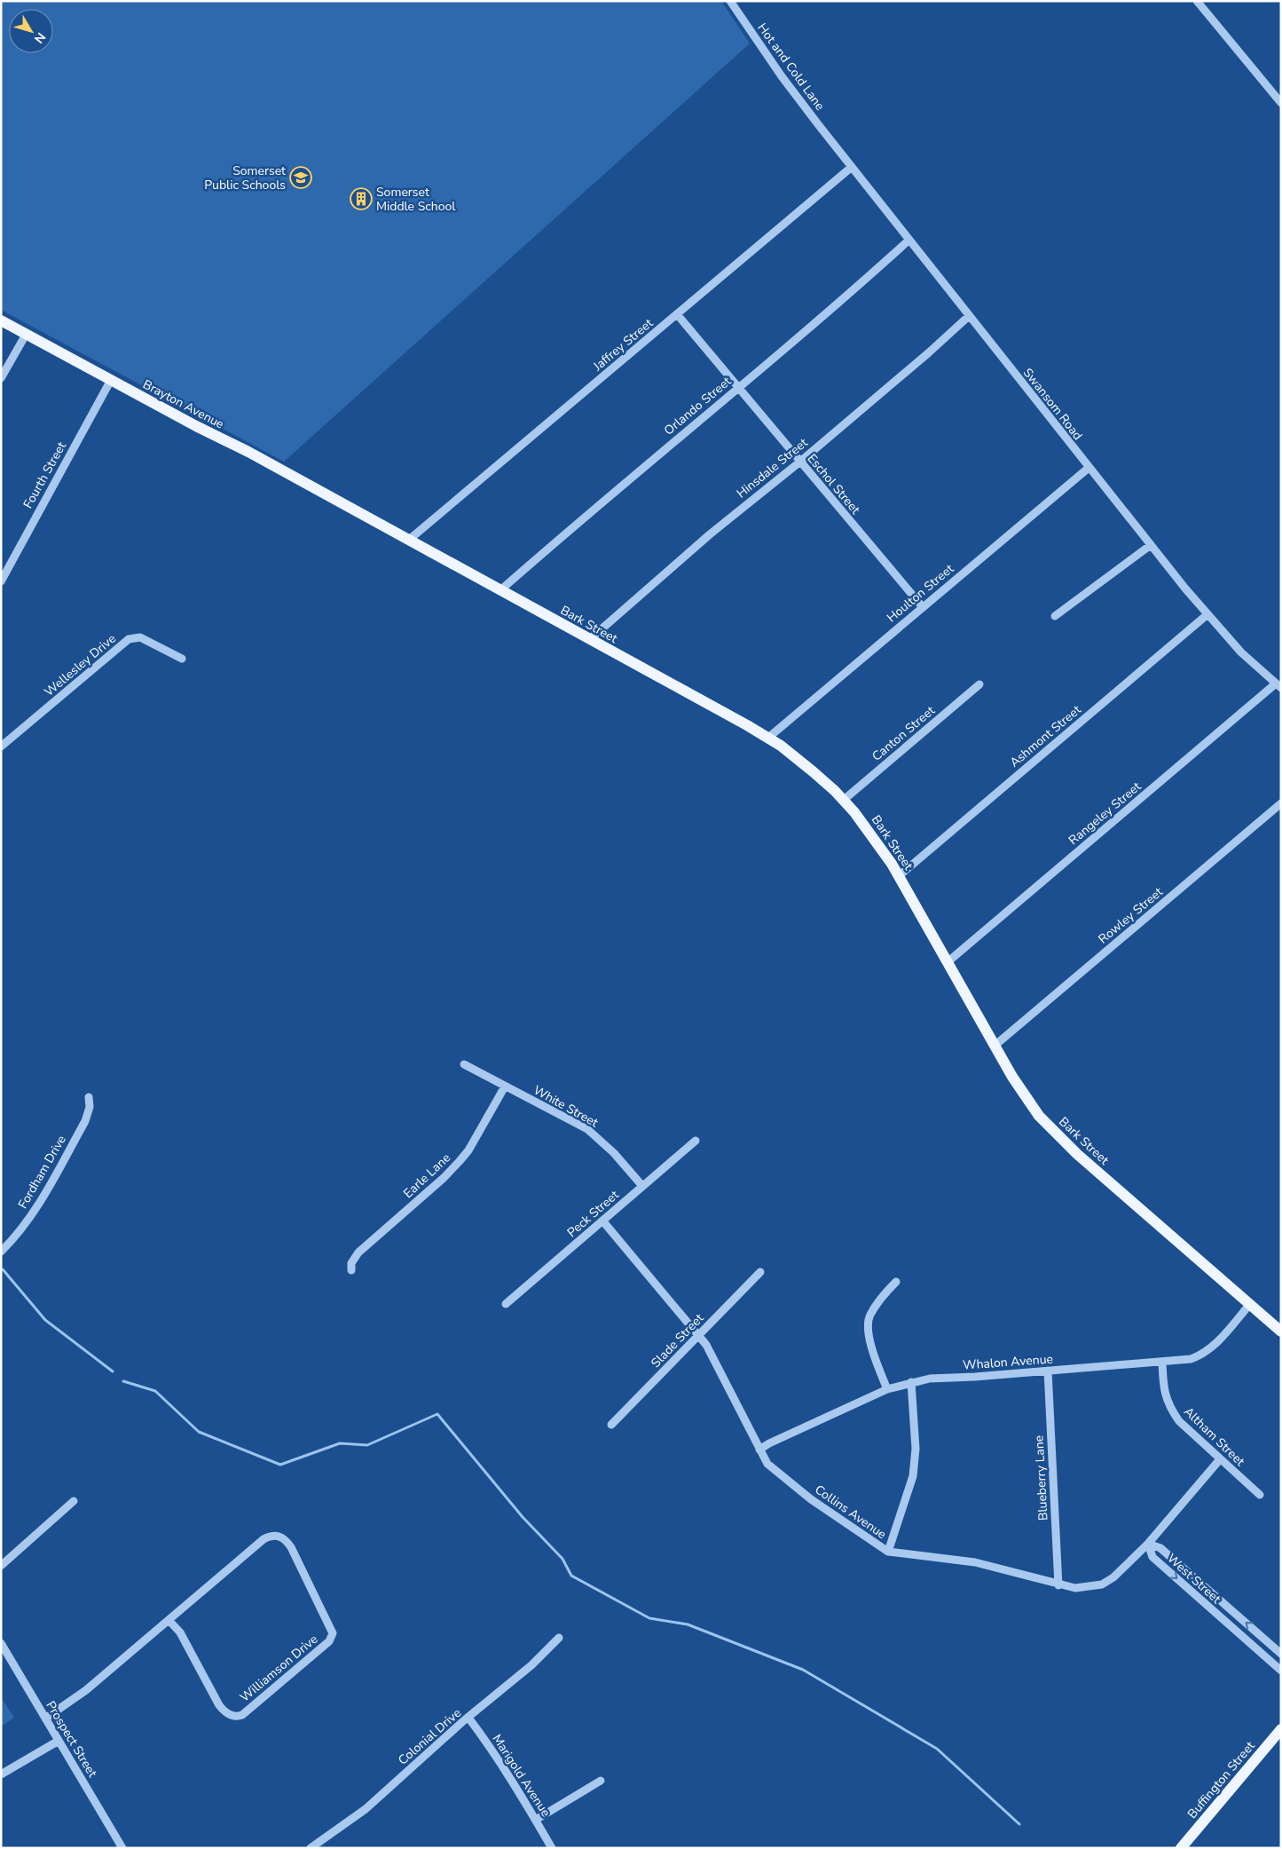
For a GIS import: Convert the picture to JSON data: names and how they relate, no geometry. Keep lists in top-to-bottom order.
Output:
{
  "streets": {
    "main road": ["Brayton Avenue", "Bark Street", "Buffington Street"],
    "street": [
      "Hot and Cold Lane",
      "Jaffrey Street",
      "Swansom Road",
      "Orlando Street",
      "Hinsdale Street",
      "Fourth Street",
      "Eschol Street",
      "Houlton Street",
      "Wellesley Drive",
      "Canton Street",
      "Ashmont Street",
      "Rangeley Street",
      "Rowley Street",
      "White Street",
      "Fordham Drive",
      "Earle Lane",
      "Peck Street",
      "Slade Street",
      "Whalon Avenue",
      "Altham Street",
      "Blueberry Lane",
      "Collins Avenue",
      "West Street",
      "Williamson Drive",
      "Colonial Drive",
      "Prospect Street",
      "Marigold Avenue"
    ]
  },
  "crossings": [
    ["Hot and Cold Lane", "Swansom Road"],
    ["Jaffrey Street", "Swansom Road"],
    ["Jaffrey Street", "Eschol Street"],
    ["Jaffrey Street", "Bark Street"],
    ["Brayton Avenue", "Fourth Street"],
    ["Brayton Avenue", "Bark Street"],
    ["Swansom Road", "Orlando Street"],
    ["Swansom Road", "Hinsdale Street"],
    ["Swansom Road", "Houlton Street"],
    ["Swansom Road", "Ashmont Street"],
    ["Swansom Road", "Rangeley Street"],
    ["Orlando Street", "Eschol Street"],
    ["Orlando Street", "Bark Street"],
    ["Hinsdale Street", "Eschol Street"],
    ["Hinsdale Street", "Bark Street"],
    ["Eschol Street", "Houlton Street"],
    ["Houlton Street", "Bark Street"],
    ["Bark Street", "Canton Street"],
    ["Bark Street", "Ashmont Street"],
    ["Bark Street", "Rangeley Street"],
    ["Bark Street", "Rowley Street"],
    ["Bark Street", "Whalon Avenue"],
    ["White Street", "Earle Lane"],
    ["White Street", "Peck Street"],
    ["Peck Street", "Collins Avenue"],
    ["Slade Street", "Collins Avenue"],
    ["Whalon Avenue", "Altham Street"],
    ["Whalon Avenue", "Blueberry Lane"],
    ["Whalon Avenue", "Collins Avenue"],
    ["Altham Street", "Collins Avenue"],
    ["Blueberry Lane", "Collins Avenue"],
    ["Collins Avenue", "West Street"],
    ["Williamson Drive", "Prospect Street"],
    ["Colonial Drive", "Marigold Avenue"]
  ],
  "places": {
    "school or university": ["Somerset Public Schools"],
    "building": ["Somerset Middle School"]
  },
  "north": "bottom right"
}
